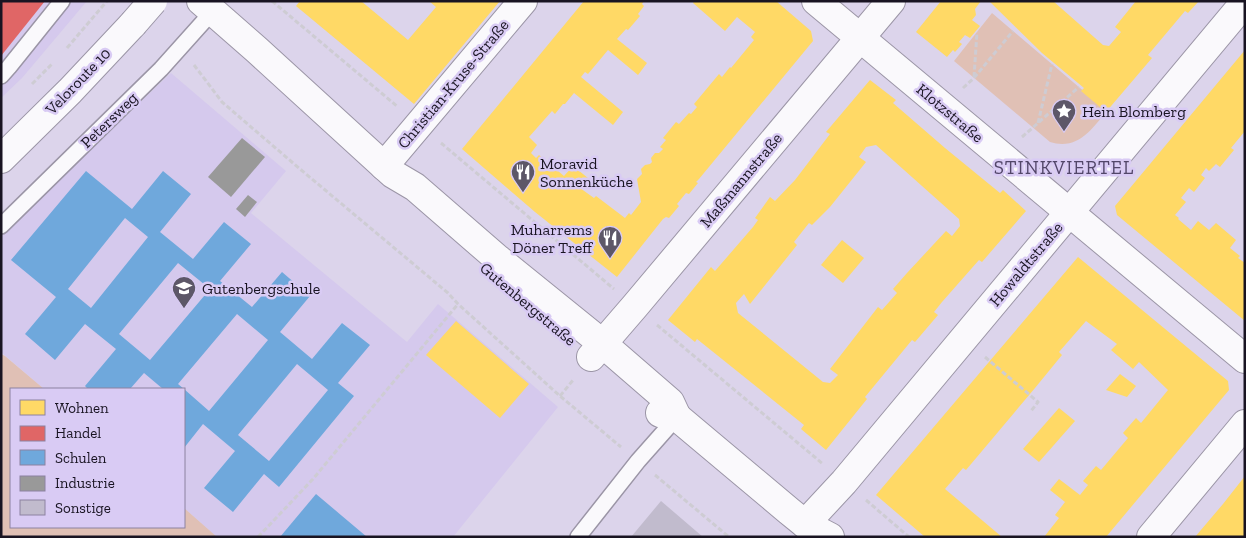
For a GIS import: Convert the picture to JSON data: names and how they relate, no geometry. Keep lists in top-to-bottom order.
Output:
{
  "streets": {
    "street": [
      "Veloroute 10",
      "Christian-Kruse-Straße",
      "Klotzstraße",
      "Maßmannstraße",
      "Howaldtstraße",
      "Gutenbergstraße"
    ],
    "lane": ["Petersweg"]
  },
  "crossings": [
    ["Christian-Kruse-Straße", "Gutenbergstraße"],
    ["Klotzstraße", "Maßmannstraße"],
    ["Klotzstraße", "Howaldtstraße"],
    ["Petersweg", "Gutenbergstraße"],
    ["Maßmannstraße", "Gutenbergstraße"],
    ["Howaldtstraße", "Gutenbergstraße"]
  ],
  "districts": ["STINKVIERTEL"],
  "places": {
    "place": ["Hein Blomberg"],
    "restaurant": ["Moravid Sonnenküche", "Muharrems Döner Treff"],
    "school or university": ["Gutenbergschule"]
  },
  "legend": [
    "Wohnen",
    "Handel",
    "Schulen",
    "Industrie",
    "Sonstige"
  ]
}
